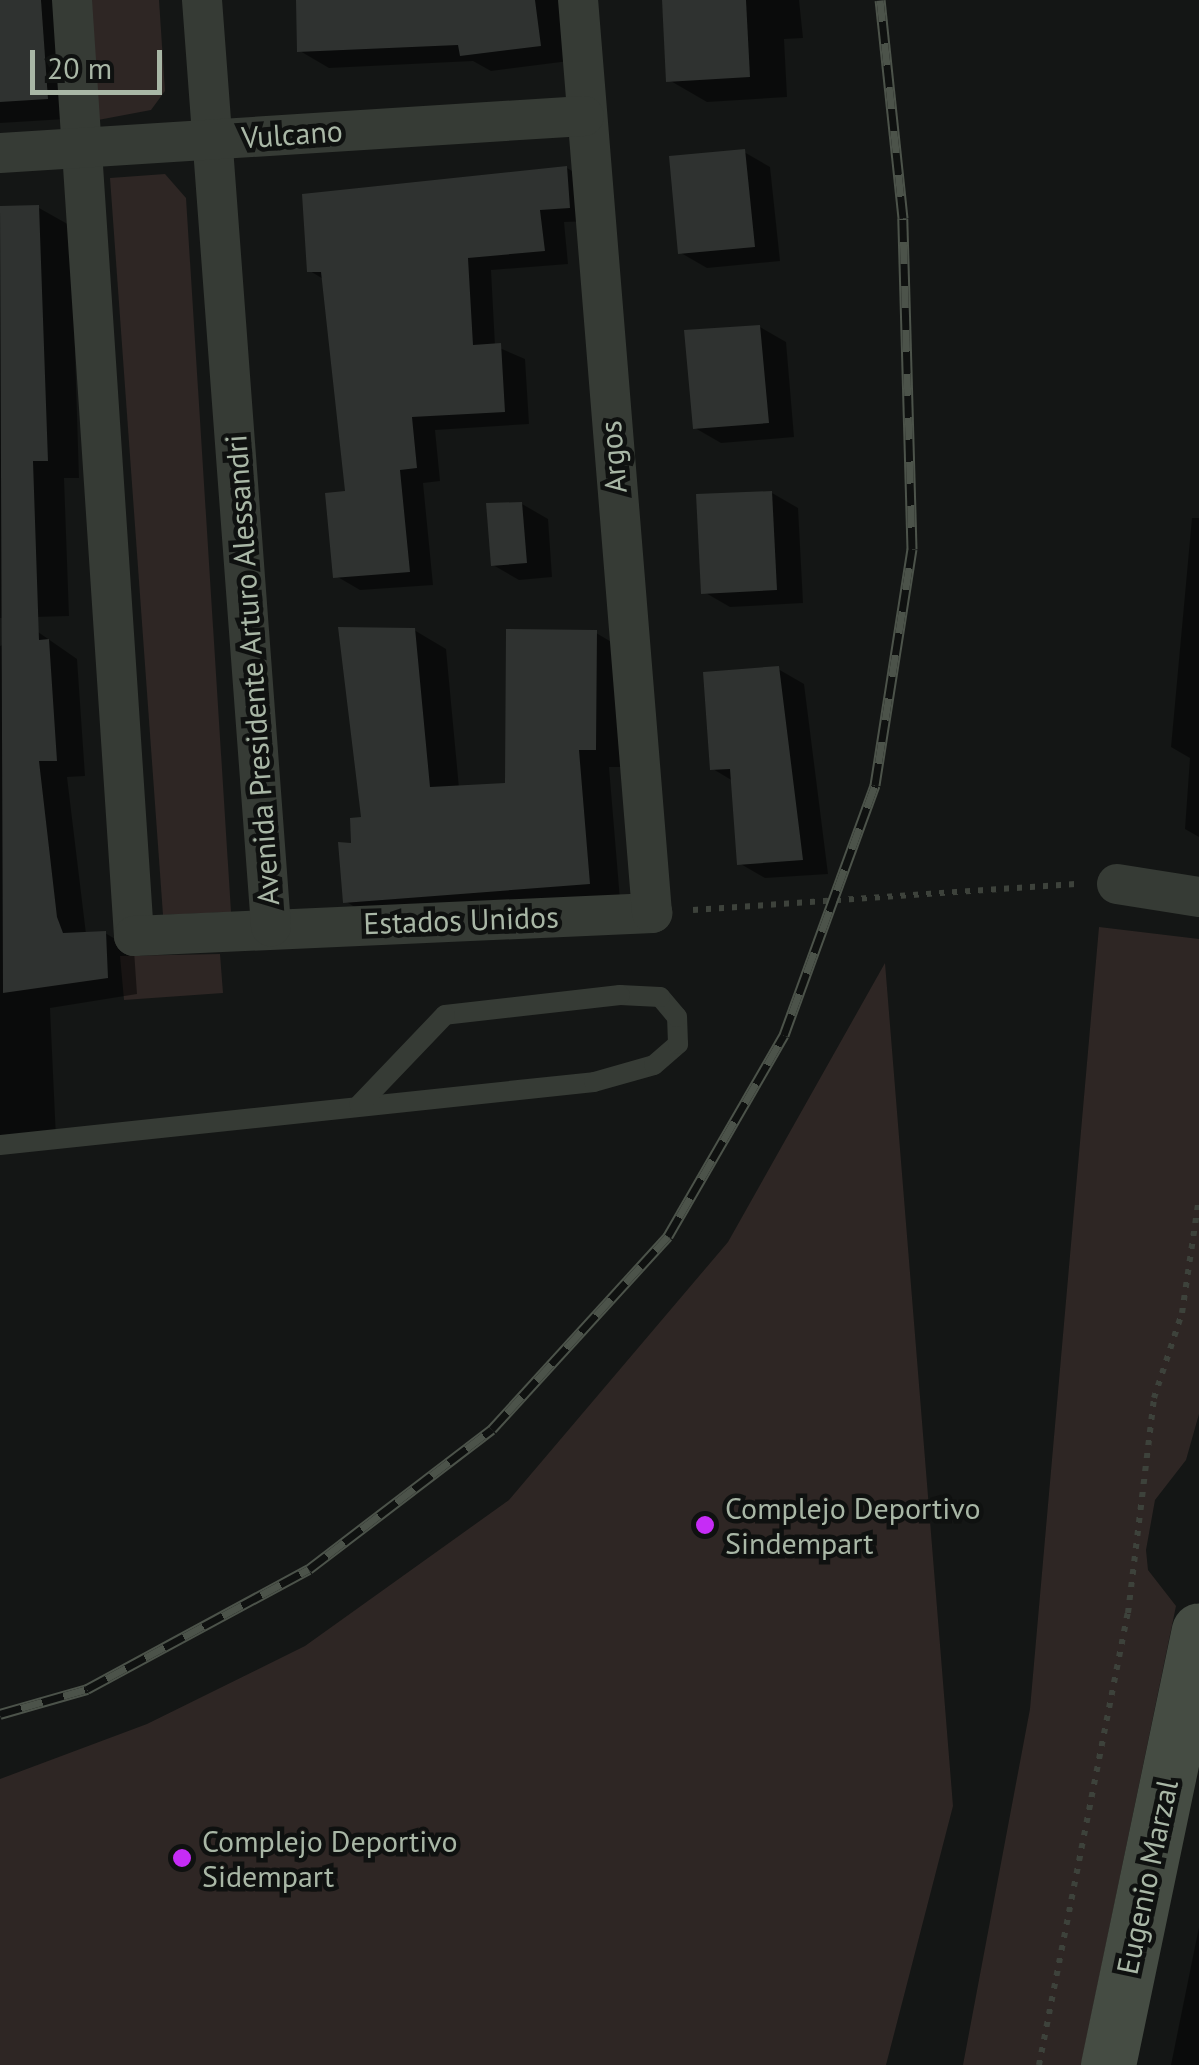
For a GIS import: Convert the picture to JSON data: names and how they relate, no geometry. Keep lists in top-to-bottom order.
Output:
{
  "streets": {
    "main road": ["Eugenio Marzal"],
    "street": [
      "Vulcano",
      "Argos",
      "Avenida Presidente Arturo Alessandri",
      "Estados Unidos"
    ]
  },
  "crossings": [
    ["Vulcano", "Argos"],
    ["Vulcano", "Avenida Presidente Arturo Alessandri"],
    ["Argos", "Estados Unidos"],
    ["Avenida Presidente Arturo Alessandri", "Estados Unidos"]
  ],
  "places": ["Complejo Deportivo Sindempart", "Complejo Deportivo Sidempart"],
  "scale_bar": "20 m"
}
